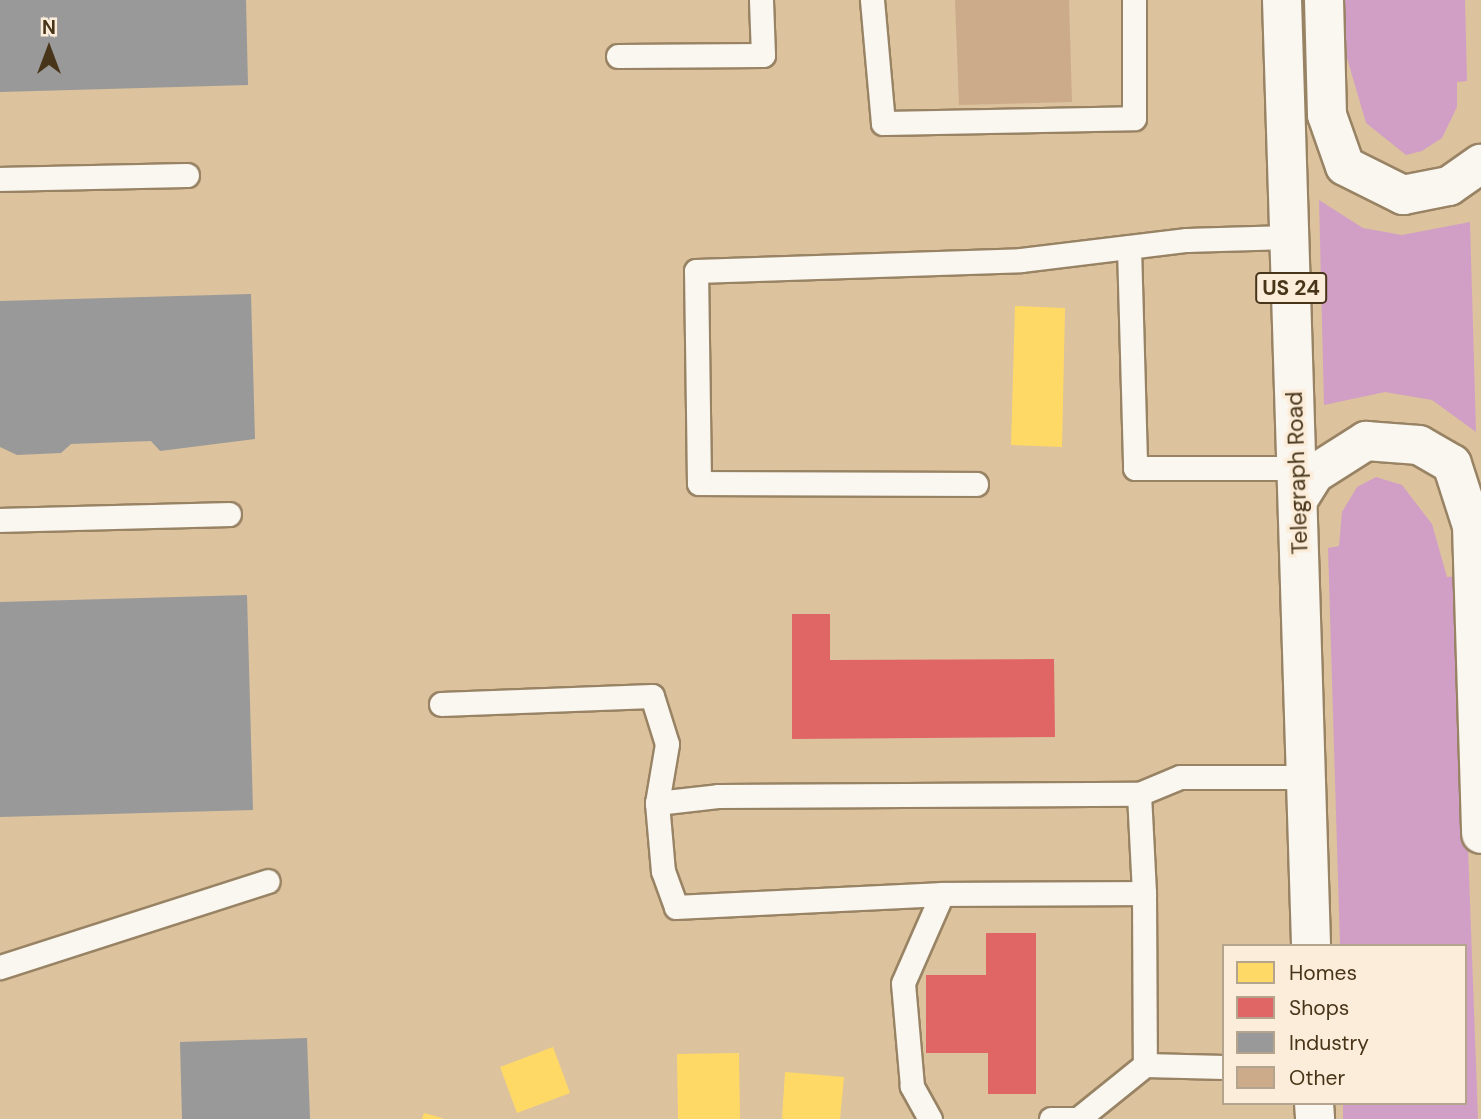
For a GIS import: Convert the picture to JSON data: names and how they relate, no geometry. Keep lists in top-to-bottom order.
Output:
{
  "streets": {
    "main road": ["US 24", "Telegraph Road"]
  },
  "legend": [
    "Homes",
    "Shops",
    "Industry",
    "Other"
  ],
  "north": "top"
}
